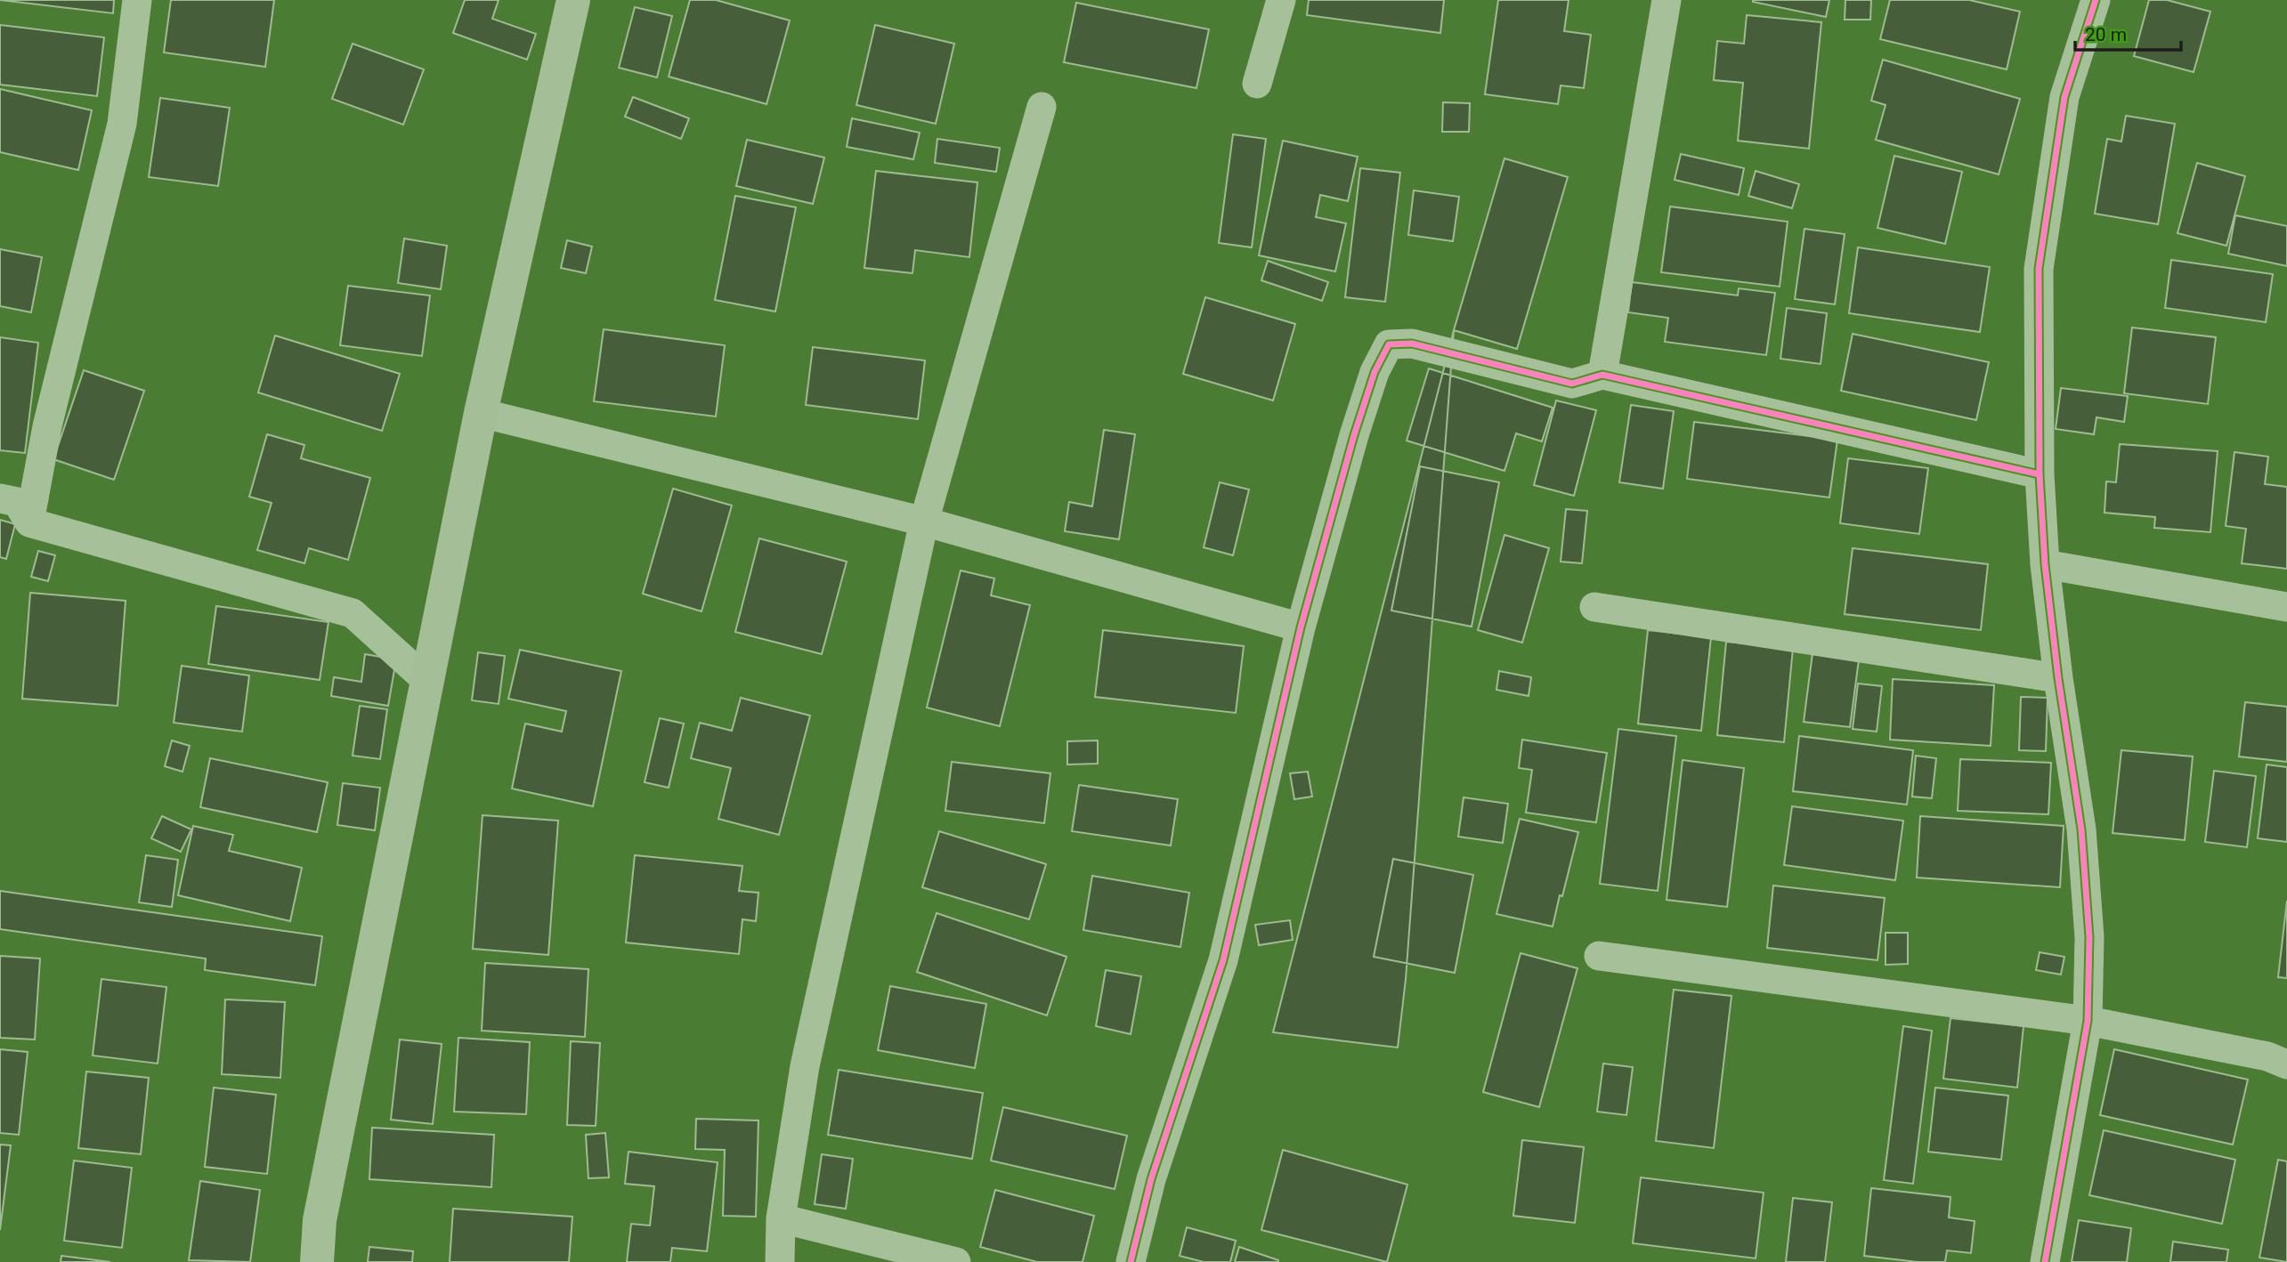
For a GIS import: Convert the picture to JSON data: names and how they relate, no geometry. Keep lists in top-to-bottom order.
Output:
{
  "scale_bar": "20 m"
}
